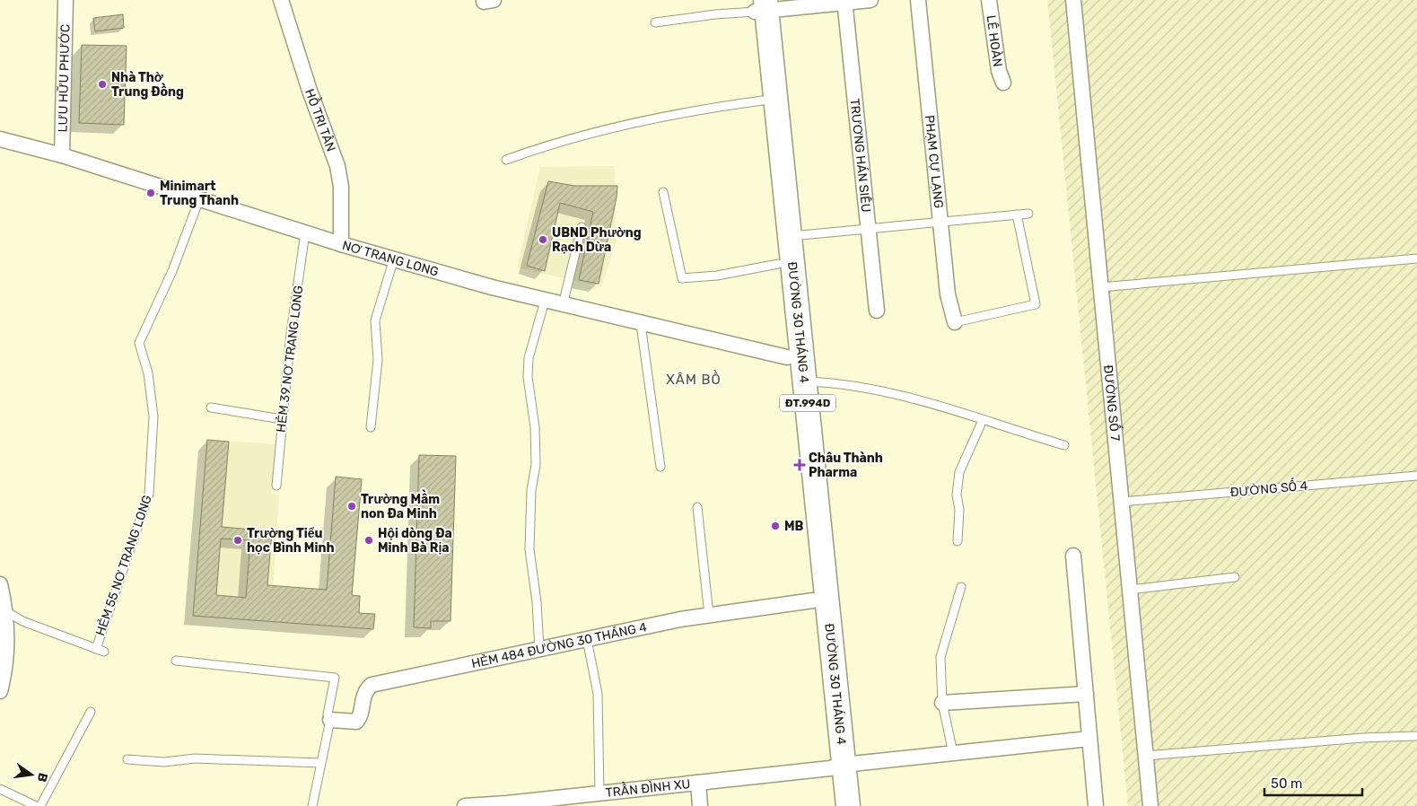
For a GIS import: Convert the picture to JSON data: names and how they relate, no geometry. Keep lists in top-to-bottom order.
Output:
{
  "streets": {
    "main road": ["ĐƯỜNG 30 THÁNG 4", "ĐT.994D"],
    "street": [
      "LÊ HOÀN",
      "LƯU HỮU PHƯỚC",
      "HỒ TRI TÂN",
      "TRƯƠNG HÁN SIÊU",
      "PHẠM CỰ LẠNG",
      "NƠ TRANG LONG",
      "ĐƯỜNG SỐ 7",
      "HẺM 484 ĐƯỜNG 30 THÁNG 4",
      "TRẦN ĐÌNH XU"
    ],
    "lane": ["HẺM 39 NƠ TRANG LONG", "ĐƯỜNG SỐ 4", "HẺM 55 NƠ TRANG LONG"]
  },
  "crossings": [
    ["LƯU HỮU PHƯỚC", "NƠ TRANG LONG"],
    ["HỒ TRI TÂN", "NƠ TRANG LONG"],
    ["NƠ TRANG LONG", "ĐƯỜNG 30 THÁNG 4"],
    ["NƠ TRANG LONG", "HẺM 39 NƠ TRANG LONG"],
    ["NƠ TRANG LONG", "HẺM 55 NƠ TRANG LONG"],
    ["ĐƯỜNG 30 THÁNG 4", "HẺM 484 ĐƯỜNG 30 THÁNG 4"],
    ["ĐƯỜNG 30 THÁNG 4", "TRẦN ĐÌNH XU"],
    ["ĐƯỜNG SỐ 7", "ĐƯỜNG SỐ 4"]
  ],
  "districts": ["XÂM BỒ"],
  "places": {
    "other": [
      "Nhà Thờ Trung Đồng",
      "Minimart Trung Thanh",
      "UBND Phường Rạch Dừa",
      "Trường Mầm non Đa Minh",
      "MB",
      "Trường Tiểu học Bình Minh",
      "Hội dòng Đa Minh Bà Rịa"
    ],
    "health": ["Châu Thành Pharma"]
  },
  "scale_bar": "50 m",
  "north": "right"
}
